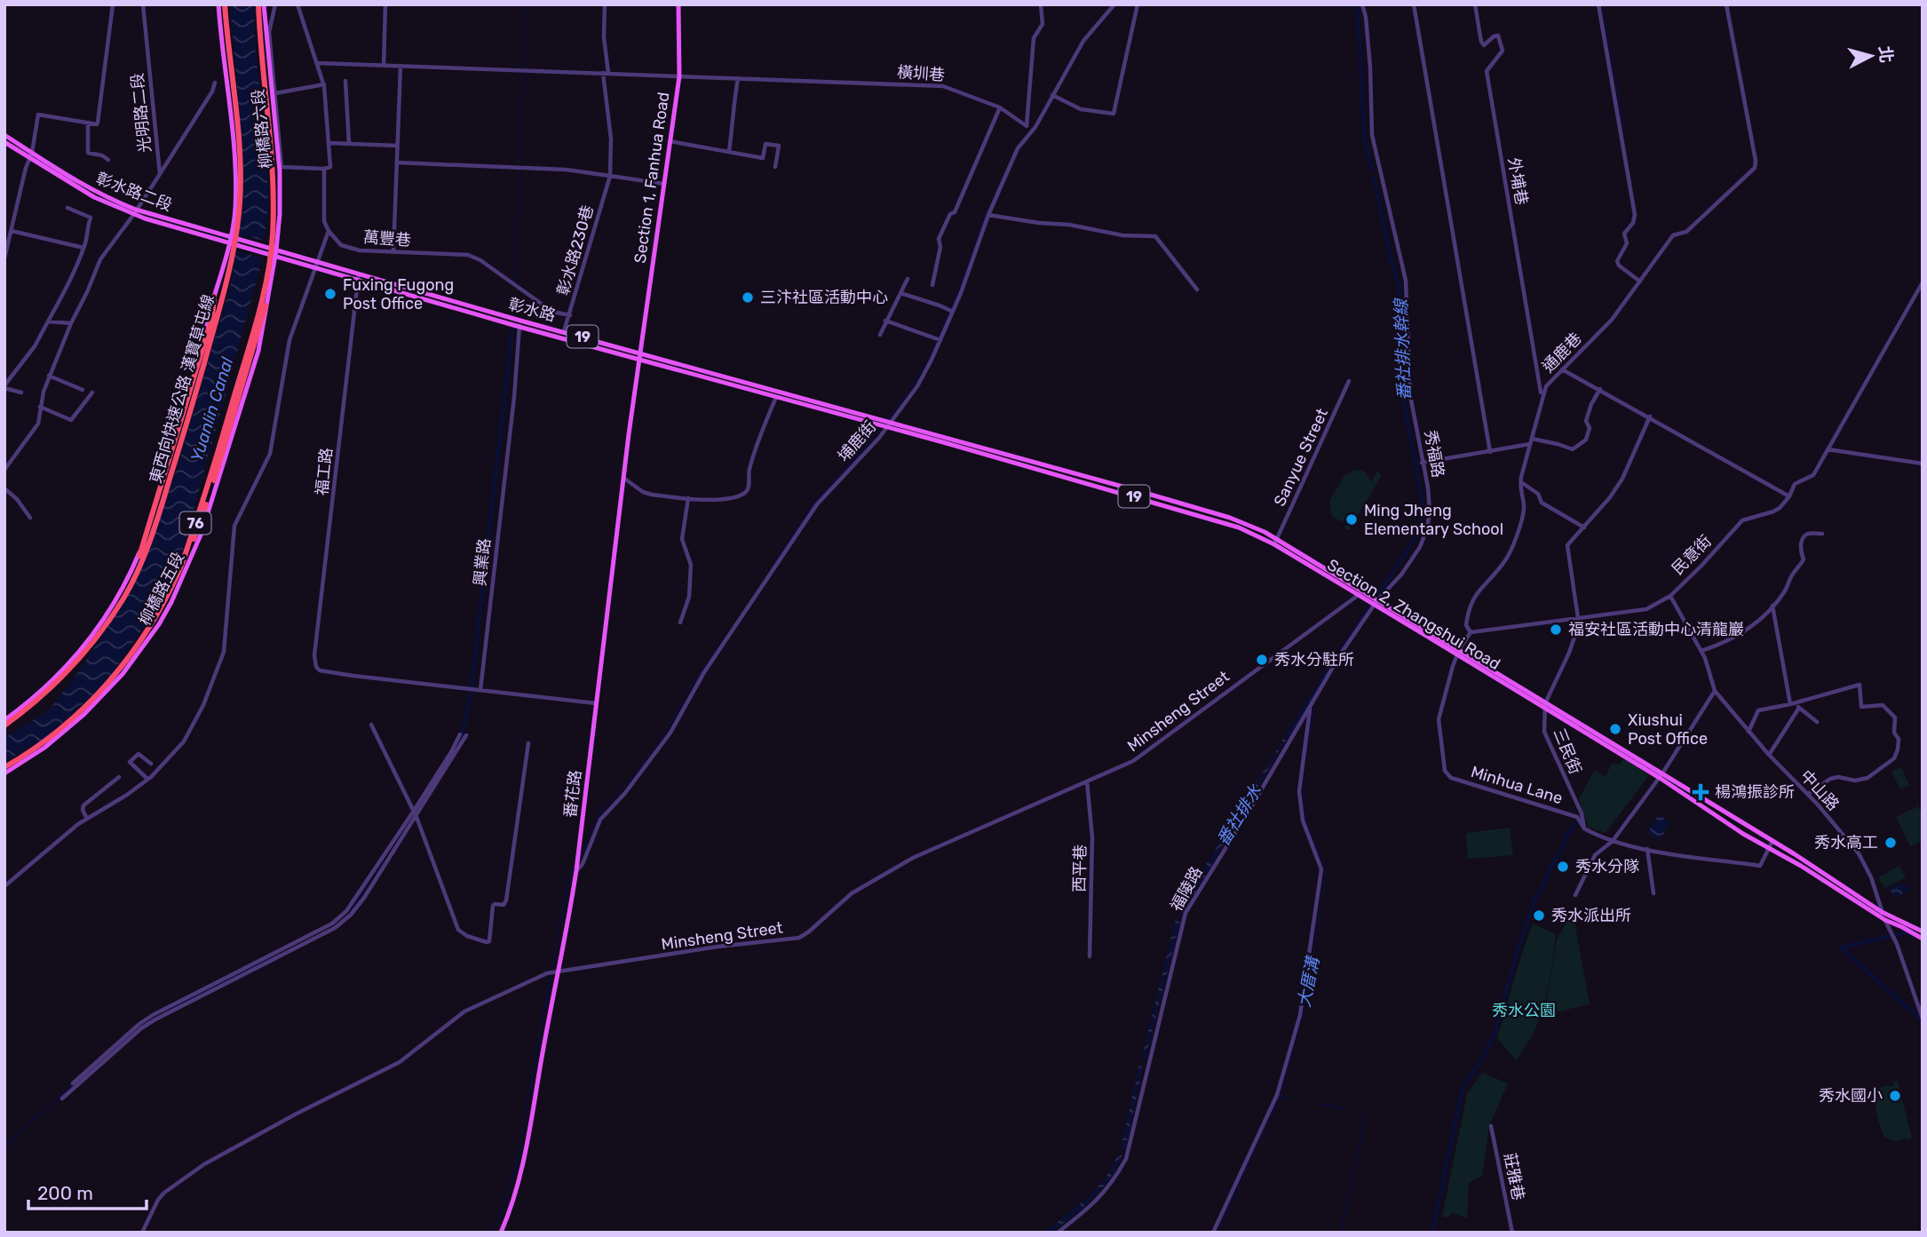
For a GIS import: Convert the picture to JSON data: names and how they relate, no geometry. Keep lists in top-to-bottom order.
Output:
{
  "streets": {
    "highway": ["東西向快速公路 漢寶草屯線", "76"],
    "main road": [
      "柳橋路六段",
      "Section 1, Fanhua Road",
      "彰水路二段",
      "彰水路",
      "19",
      "柳橋路五段",
      "Section 2, Zhangshui Road",
      "番花路"
    ],
    "street": [
      "橫圳巷",
      "光明路二段",
      "外埔巷",
      "萬豐巷",
      "彰水路230巷",
      "通鹿巷",
      "埔鹿街",
      "秀福路",
      "Sanyue Street",
      "福工路",
      "民意街",
      "興業路",
      "Minsheng Street",
      "三民街",
      "Minhua Lane",
      "中山路",
      "西平巷",
      "福陵路",
      "莊雅巷"
    ]
  },
  "crossings": [
    ["橫圳巷", "Section 1, Fanhua Road"],
    ["光明路二段", "彰水路二段"],
    ["柳橋路六段", "彰水路二段"],
    ["柳橋路六段", "彰水路"],
    ["柳橋路六段", "19"],
    ["柳橋路六段", "柳橋路五段"],
    ["Section 1, Fanhua Road", "彰水路"],
    ["Section 1, Fanhua Road", "番花路"],
    ["外埔巷", "通鹿巷"],
    ["彰水路二段", "19"],
    ["萬豐巷", "彰水路230巷"],
    ["彰水路230巷", "彰水路"],
    ["彰水路", "19"],
    ["彰水路", "埔鹿街"],
    ["彰水路", "福工路"],
    ["彰水路", "興業路"],
    ["彰水路", "柳橋路五段"],
    ["彰水路", "Section 2, Zhangshui Road"],
    ["彰水路", "番花路"],
    ["19", "柳橋路五段"],
    ["19", "Section 2, Zhangshui Road"],
    ["19", "中山路"],
    ["通鹿巷", "民意街"],
    ["埔鹿街", "Section 2, Zhangshui Road"],
    ["埔鹿街", "番花路"],
    ["秀福路", "Section 2, Zhangshui Road"],
    ["秀福路", "福陵路"],
    ["Sanyue Street", "Section 2, Zhangshui Road"],
    ["福工路", "興業路"],
    ["民意街", "中山路"],
    ["Section 2, Zhangshui Road", "Minsheng Street"],
    ["Section 2, Zhangshui Road", "三民街"],
    ["Section 2, Zhangshui Road", "Minhua Lane"],
    ["Section 2, Zhangshui Road", "中山路"],
    ["Section 2, Zhangshui Road", "福陵路"],
    ["Minsheng Street", "番花路"],
    ["Minsheng Street", "西平巷"],
    ["三民街", "Minhua Lane"]
  ],
  "water": [
    "番社排水幹線",
    "Yuanlin Canal",
    "番社排水",
    "大厝溝"
  ],
  "parks": ["秀水公園"],
  "places": {
    "other": [
      "Fuxing Fugong Post Office",
      "三汴社區活動中心",
      "Ming Jheng Elementary School",
      "福安社區活動中心清龍巖",
      "秀水分駐所",
      "Xiushui Post Office",
      "秀水高工",
      "秀水分隊",
      "秀水派出所",
      "秀水國小"
    ],
    "health": ["楊鴻振診所"]
  },
  "scale_bar": "200 m",
  "north": "right"
}
